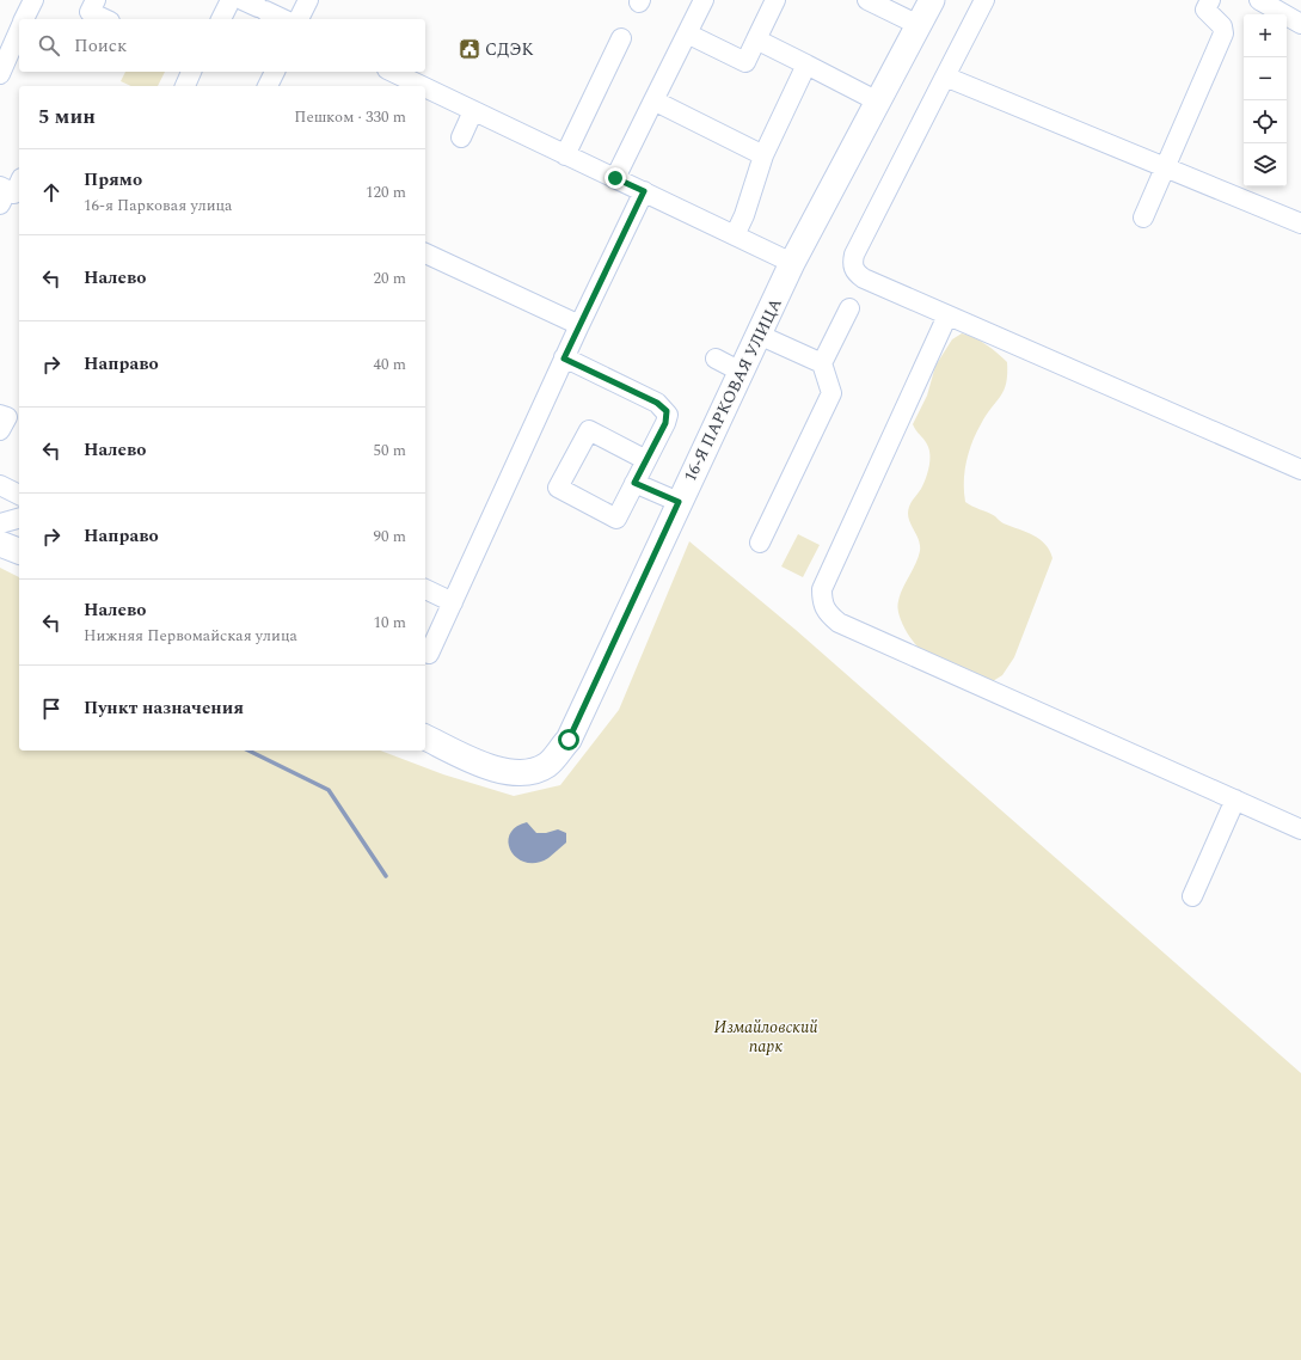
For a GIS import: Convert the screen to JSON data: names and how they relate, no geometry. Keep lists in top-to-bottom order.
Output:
{
  "streets": {
    "main road": ["16-Я ПАРКОВАЯ УЛИЦА"]
  },
  "parks": ["Измайловский парк"],
  "places": {
    "public building": ["СДЭК"]
  },
  "page": {
    "map_buttons": ["+", "−"],
    "search": "Поиск",
    "heading": ["5 мин", "Пешком · 330 m"],
    "list": [
      ["Прямо", "16-я Парковая улица", "120 m"],
      ["Налево", "20 m"],
      ["Направо", "40 m"],
      ["Налево", "50 m"],
      ["Направо", "90 m"],
      ["Налево", "Нижняя Первомайская улица", "10 m"],
      "Пункт назначения"
    ]
  }
}
